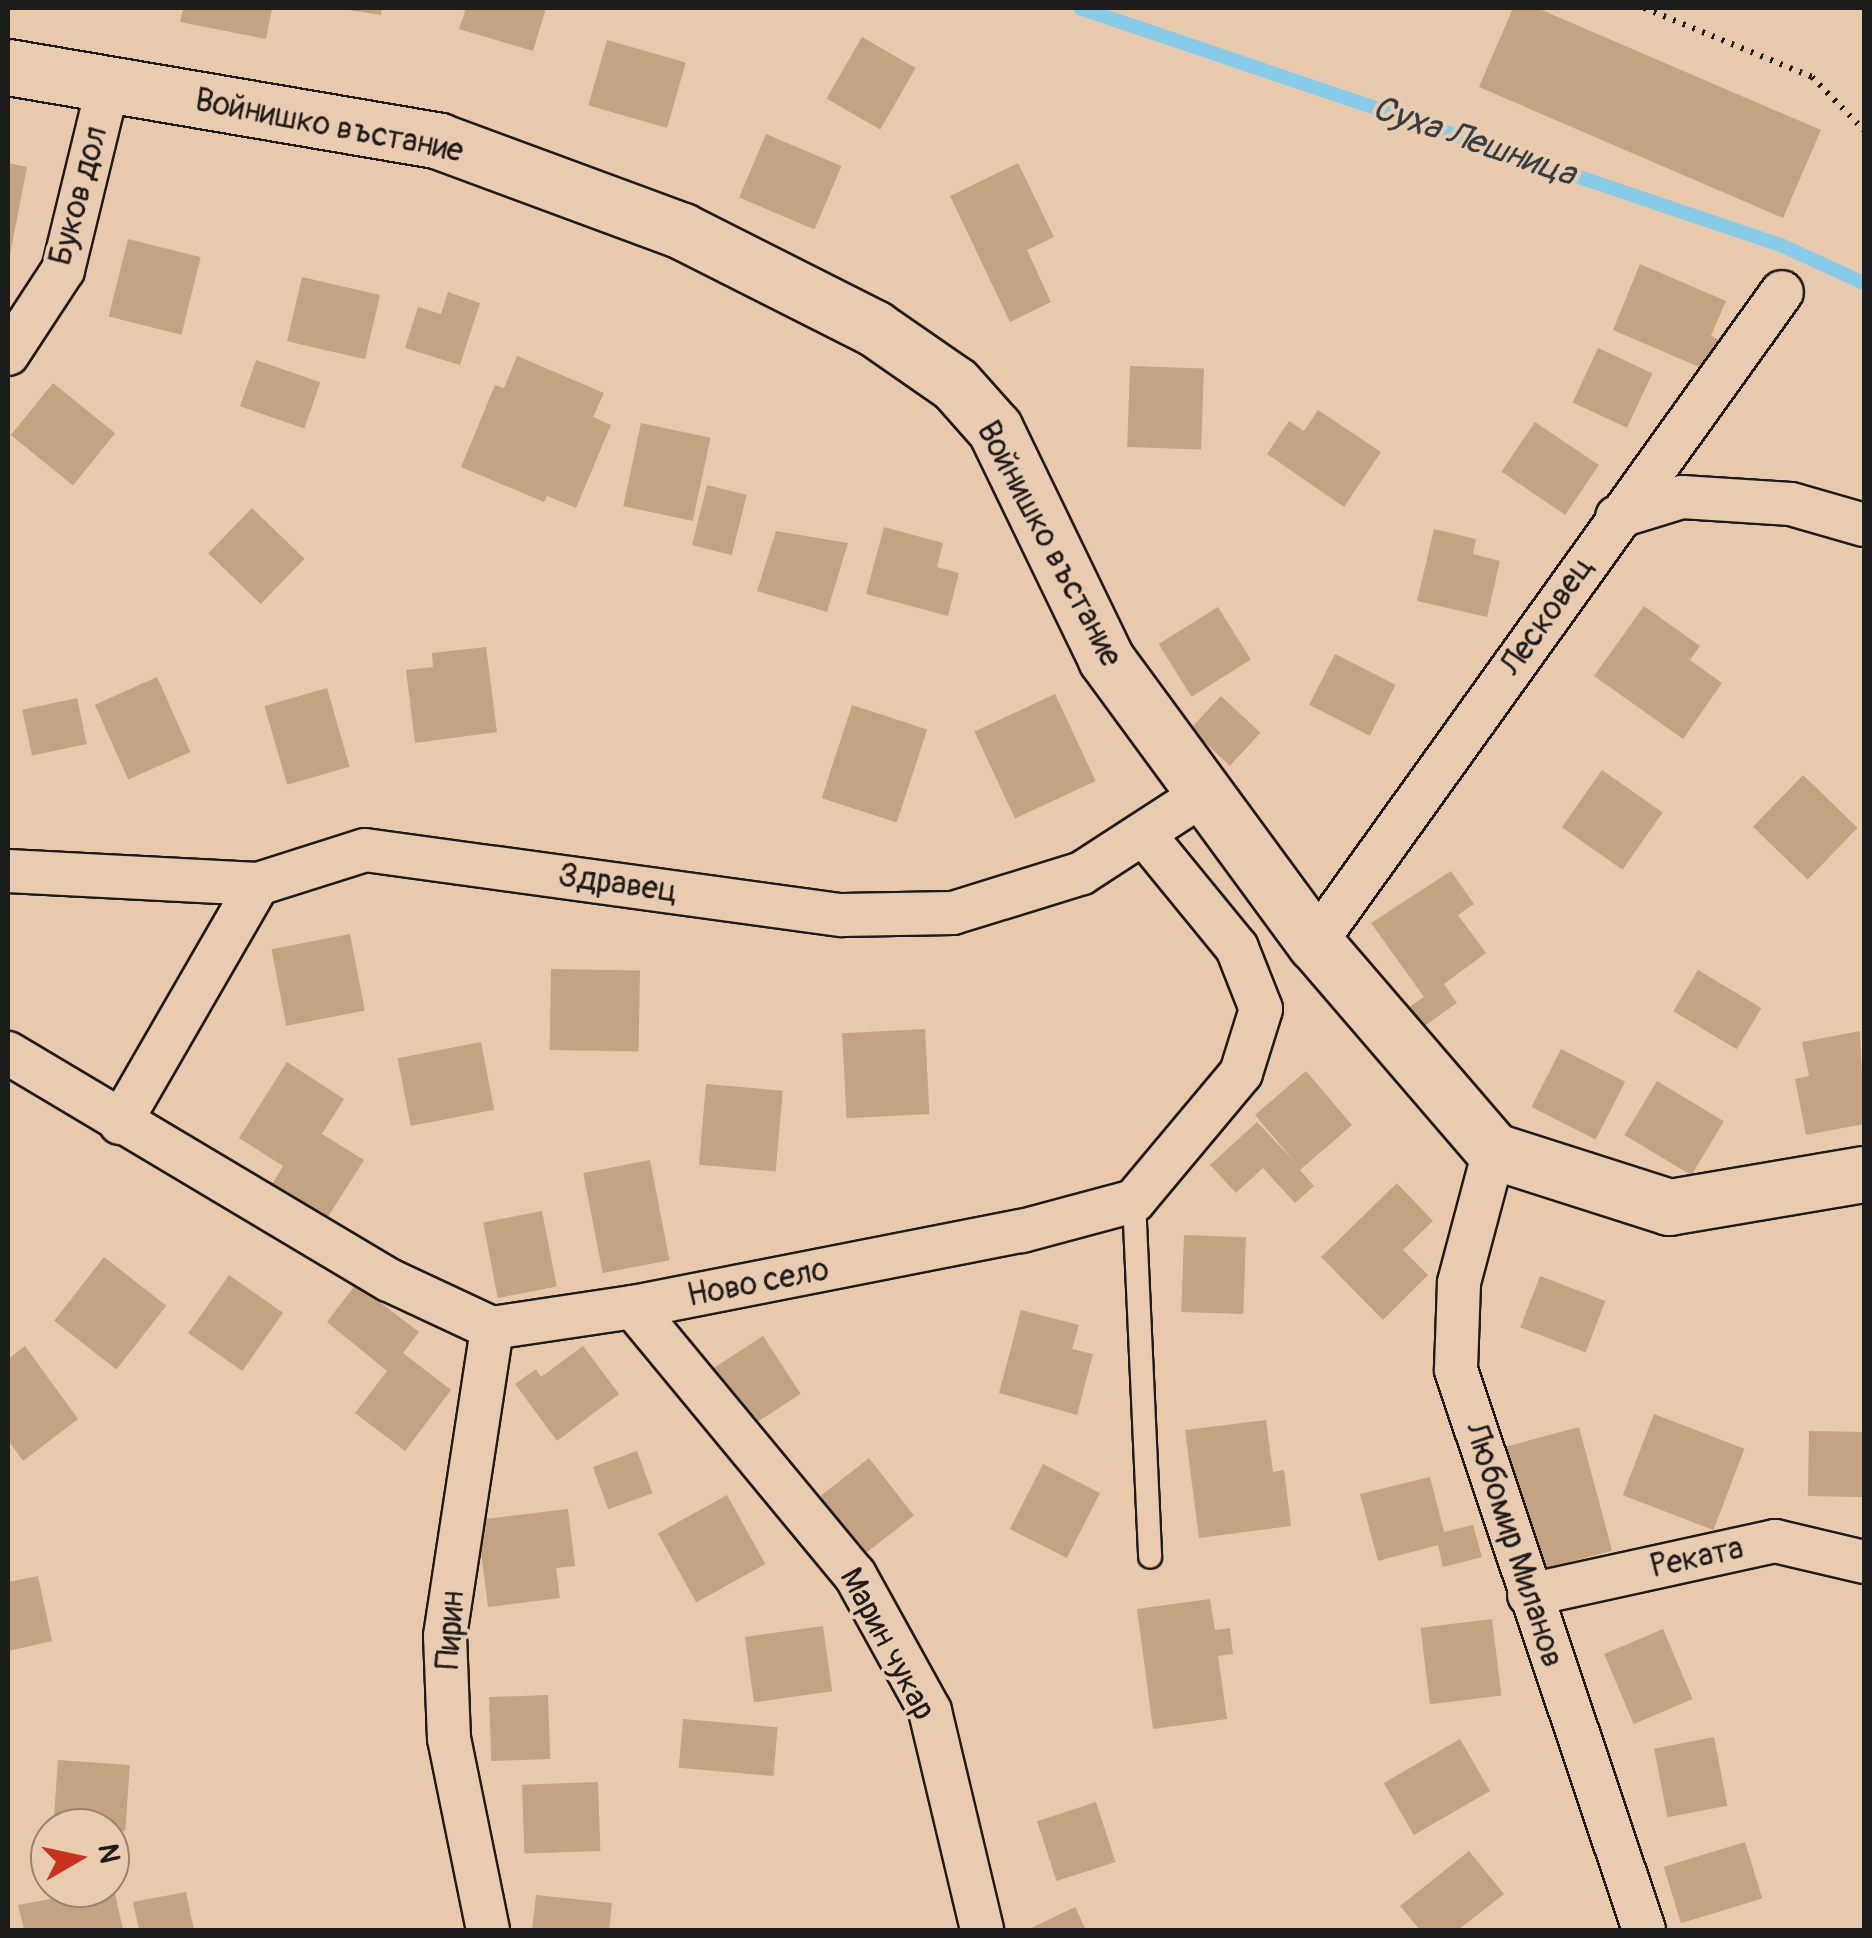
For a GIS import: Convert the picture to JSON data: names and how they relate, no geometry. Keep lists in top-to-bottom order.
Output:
{
  "streets": {
    "street": [
      "Войнишко въстание",
      "Буков дол",
      "Лесковец",
      "Здравец",
      "Ново село",
      "Любомир Миланов",
      "Реката",
      "Пирин",
      "Марин чукар"
    ]
  },
  "crossings": [
    ["Войнишко въстание", "Буков дол"],
    ["Войнишко въстание", "Лесковец"],
    ["Войнишко въстание", "Здравец"],
    ["Войнишко въстание", "Любомир Миланов"],
    ["Ново село", "Пирин"],
    ["Ново село", "Марин чукар"],
    ["Любомир Миланов", "Реката"]
  ],
  "water": ["Суха Лешница"],
  "north": "right"
}
